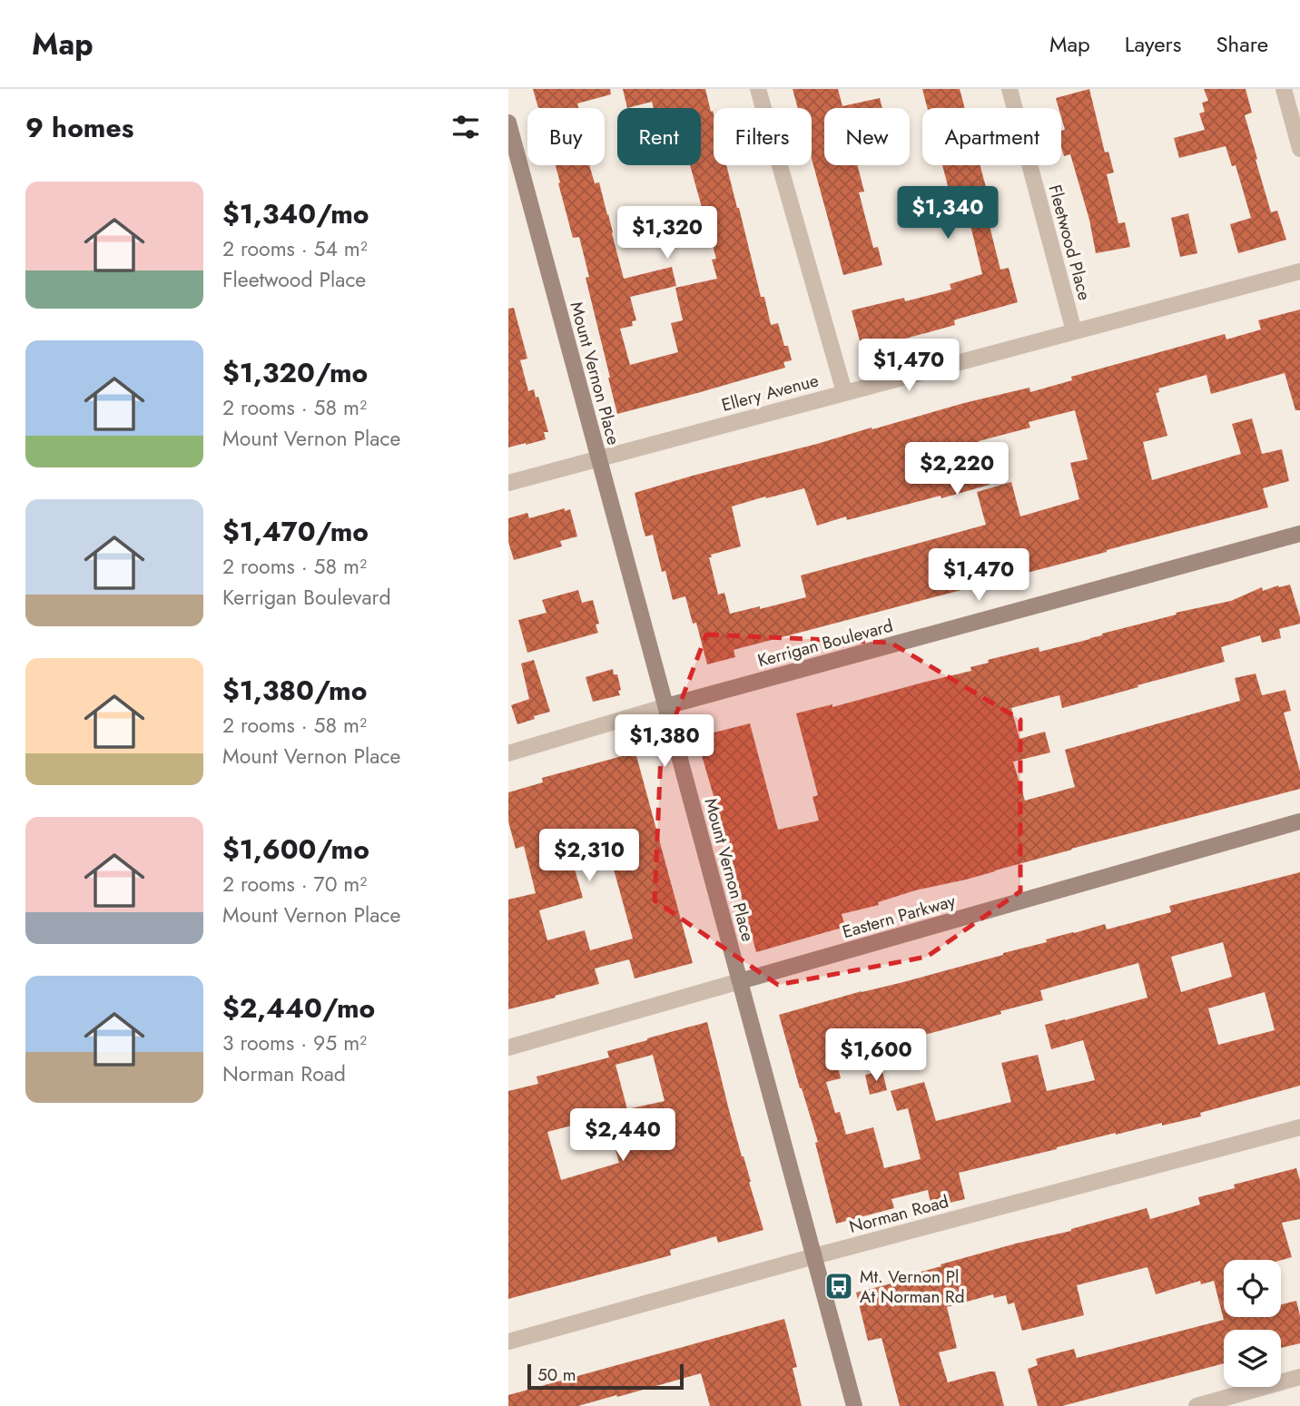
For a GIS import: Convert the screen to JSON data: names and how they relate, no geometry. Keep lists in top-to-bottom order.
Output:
{
  "streets": {
    "street": [
      "Fleetwood Place",
      "Mount Vernon Place",
      "Ellery Avenue",
      "Kerrigan Boulevard",
      "Eastern Parkway",
      "Norman Road"
    ]
  },
  "crossings": [
    ["Fleetwood Place", "Ellery Avenue"],
    ["Mount Vernon Place", "Ellery Avenue"],
    ["Mount Vernon Place", "Kerrigan Boulevard"],
    ["Mount Vernon Place", "Eastern Parkway"],
    ["Mount Vernon Place", "Norman Road"]
  ],
  "places": {
    "bus stop": ["Mt. Vernon Pl At Norman Rd"]
  },
  "scale_bar": "50 m",
  "page": {
    "header": "Map",
    "nav": ["Map", "Layers", "Share"],
    "heading": "9 homes",
    "chip": [
      "Buy",
      "Rent",
      "Filters",
      "New",
      "Apartment"
    ],
    "list": [
      {
        "name": "$1,340/mo",
        "note": "2 rooms · 54 m² · Fleetwood Place"
      },
      {
        "name": "$1,320/mo",
        "note": "2 rooms · 58 m² · Mount Vernon Place"
      },
      {
        "name": "$1,470/mo",
        "note": "2 rooms · 58 m² · Kerrigan Boulevard"
      },
      {
        "name": "$1,380/mo",
        "note": "2 rooms · 58 m² · Mount Vernon Place"
      },
      {
        "name": "$1,600/mo",
        "note": "2 rooms · 70 m² · Mount Vernon Place"
      },
      {
        "name": "$2,440/mo",
        "note": "3 rooms · 95 m² · Norman Road"
      }
    ],
    "price": [
      "$1,340",
      "$1,320",
      "$1,470",
      "$2,220",
      "$1,470",
      "$1,380",
      "$2,310",
      "$1,600",
      "$2,440"
    ],
    "scale": "50 m"
  }
}
